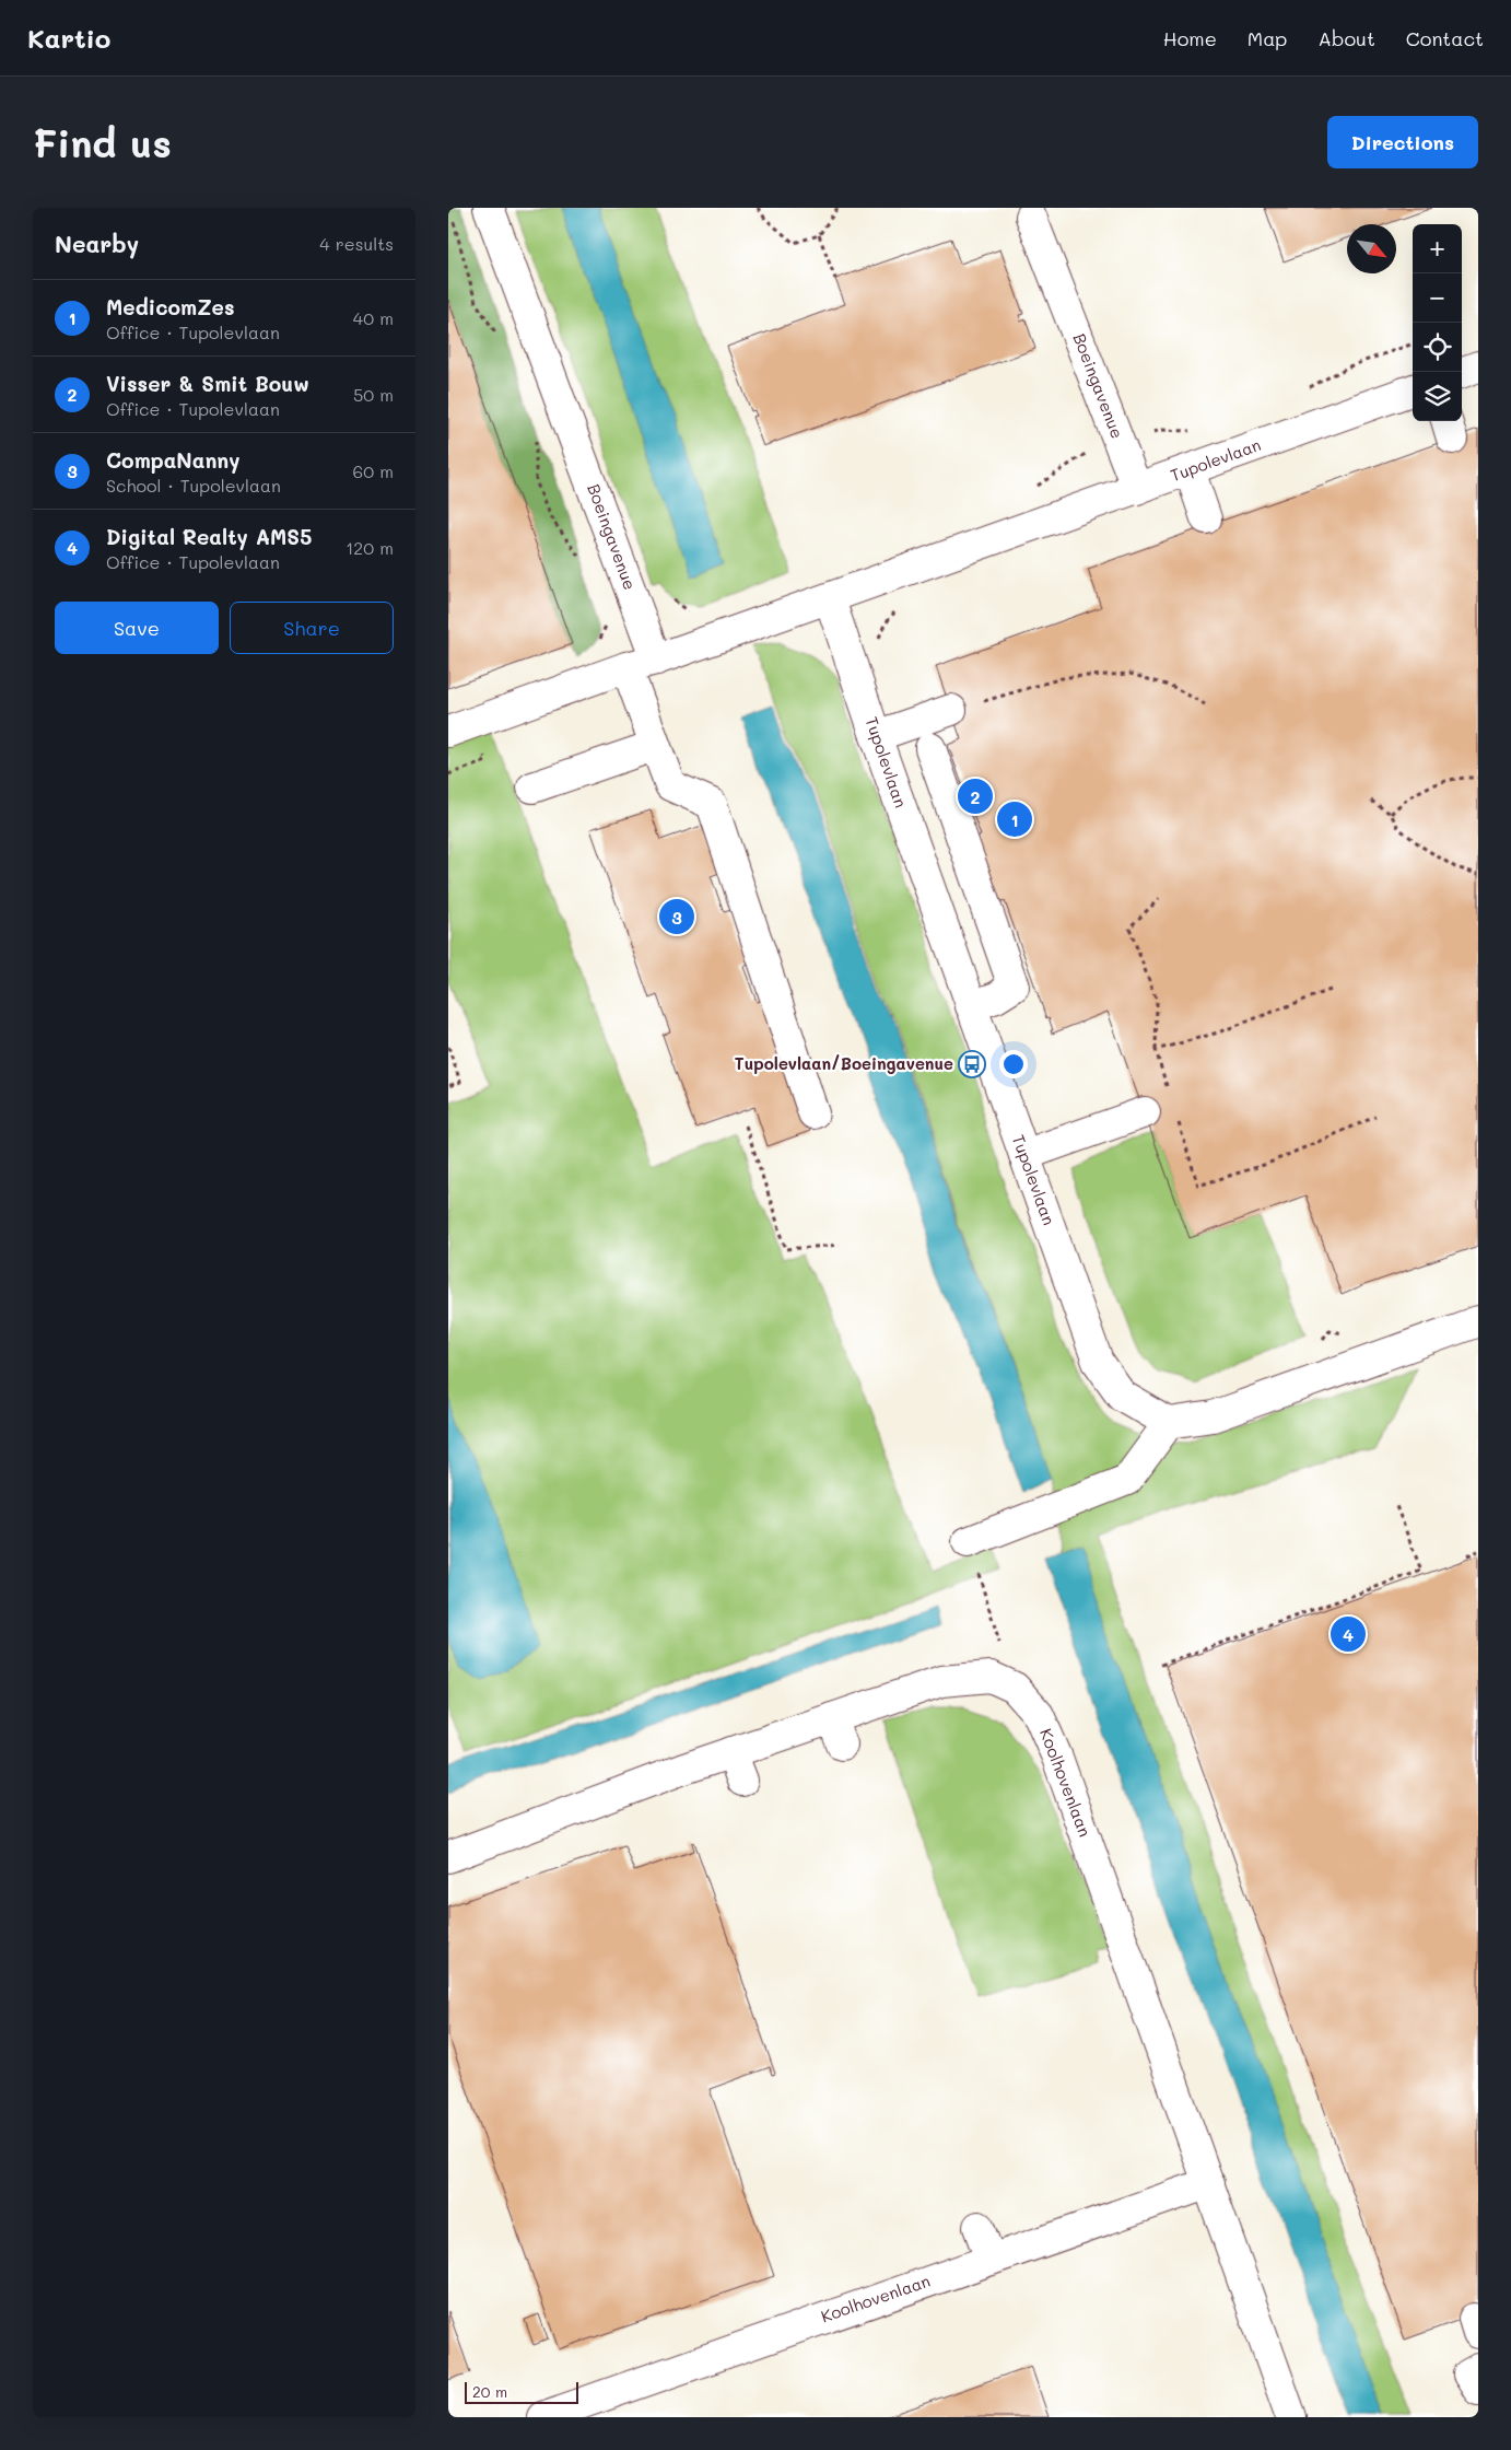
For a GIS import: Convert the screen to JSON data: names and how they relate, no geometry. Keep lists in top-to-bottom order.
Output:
{
  "streets": {
    "street": ["Boeingavenue", "Tupolevlaan", "Koolhovenlaan"]
  },
  "crossings": [
    ["Boeingavenue", "Tupolevlaan"]
  ],
  "places": {
    "bus stop": ["Tupolevlaan/Boeingavenue"]
  },
  "scale_bar": "20 m",
  "north": "bottom right",
  "page": {
    "header": "Kartio",
    "nav": [
      "Home",
      "Map",
      "About",
      "Contact"
    ],
    "buttons": [
      "Directions",
      ["Save", "Share"]
    ],
    "title": "Find us",
    "heading": ["Nearby", "4 results"],
    "map_buttons": ["+", "−"],
    "list": [
      {
        "mark": "1",
        "name": "MedicomZes",
        "note": "Office · Tupolevlaan",
        "value": "40 m"
      },
      {
        "mark": "2",
        "name": "Visser & Smit Bouw",
        "note": "Office · Tupolevlaan",
        "value": "50 m"
      },
      {
        "mark": "3",
        "name": "CompaNanny",
        "note": "School · Tupolevlaan",
        "value": "60 m"
      },
      {
        "mark": "4",
        "name": "Digital Realty AMS5",
        "note": "Office · Tupolevlaan",
        "value": "120 m"
      }
    ],
    "pins": [
      "2",
      "1",
      "3",
      "4"
    ],
    "scale": "20 m"
  }
}
